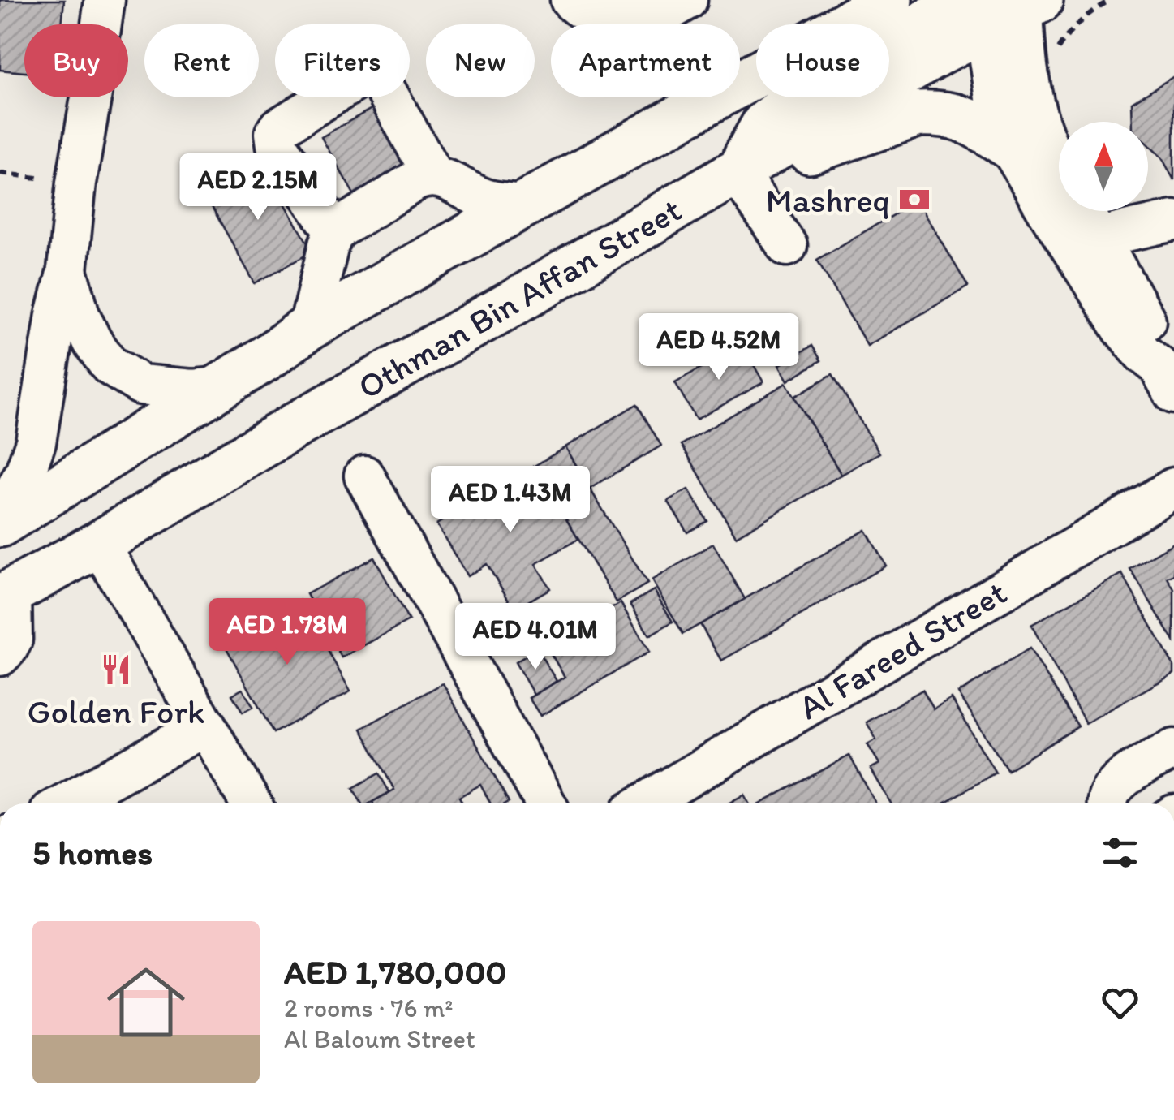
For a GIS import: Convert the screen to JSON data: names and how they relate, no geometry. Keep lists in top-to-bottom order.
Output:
{
  "streets": {
    "main road": ["Othman Bin Affan Street"],
    "street": ["Al Fareed Street"]
  },
  "places": {
    "bank": ["Mashreq"],
    "restaurant": ["Golden Fork"]
  },
  "north": "top",
  "page": {
    "chip": [
      "Buy",
      "Rent",
      "Filters",
      "New",
      "Apartment",
      "House"
    ],
    "price": [
      "AED 2.15M",
      "AED 4.52M",
      "AED 1.43M",
      "AED 1.78M",
      "AED 4.01M"
    ],
    "heading": "5 homes",
    "list": [
      {
        "name": "AED 1,780,000",
        "note": "2 rooms · 76 m² · Al Baloum Street"
      }
    ]
  }
}
